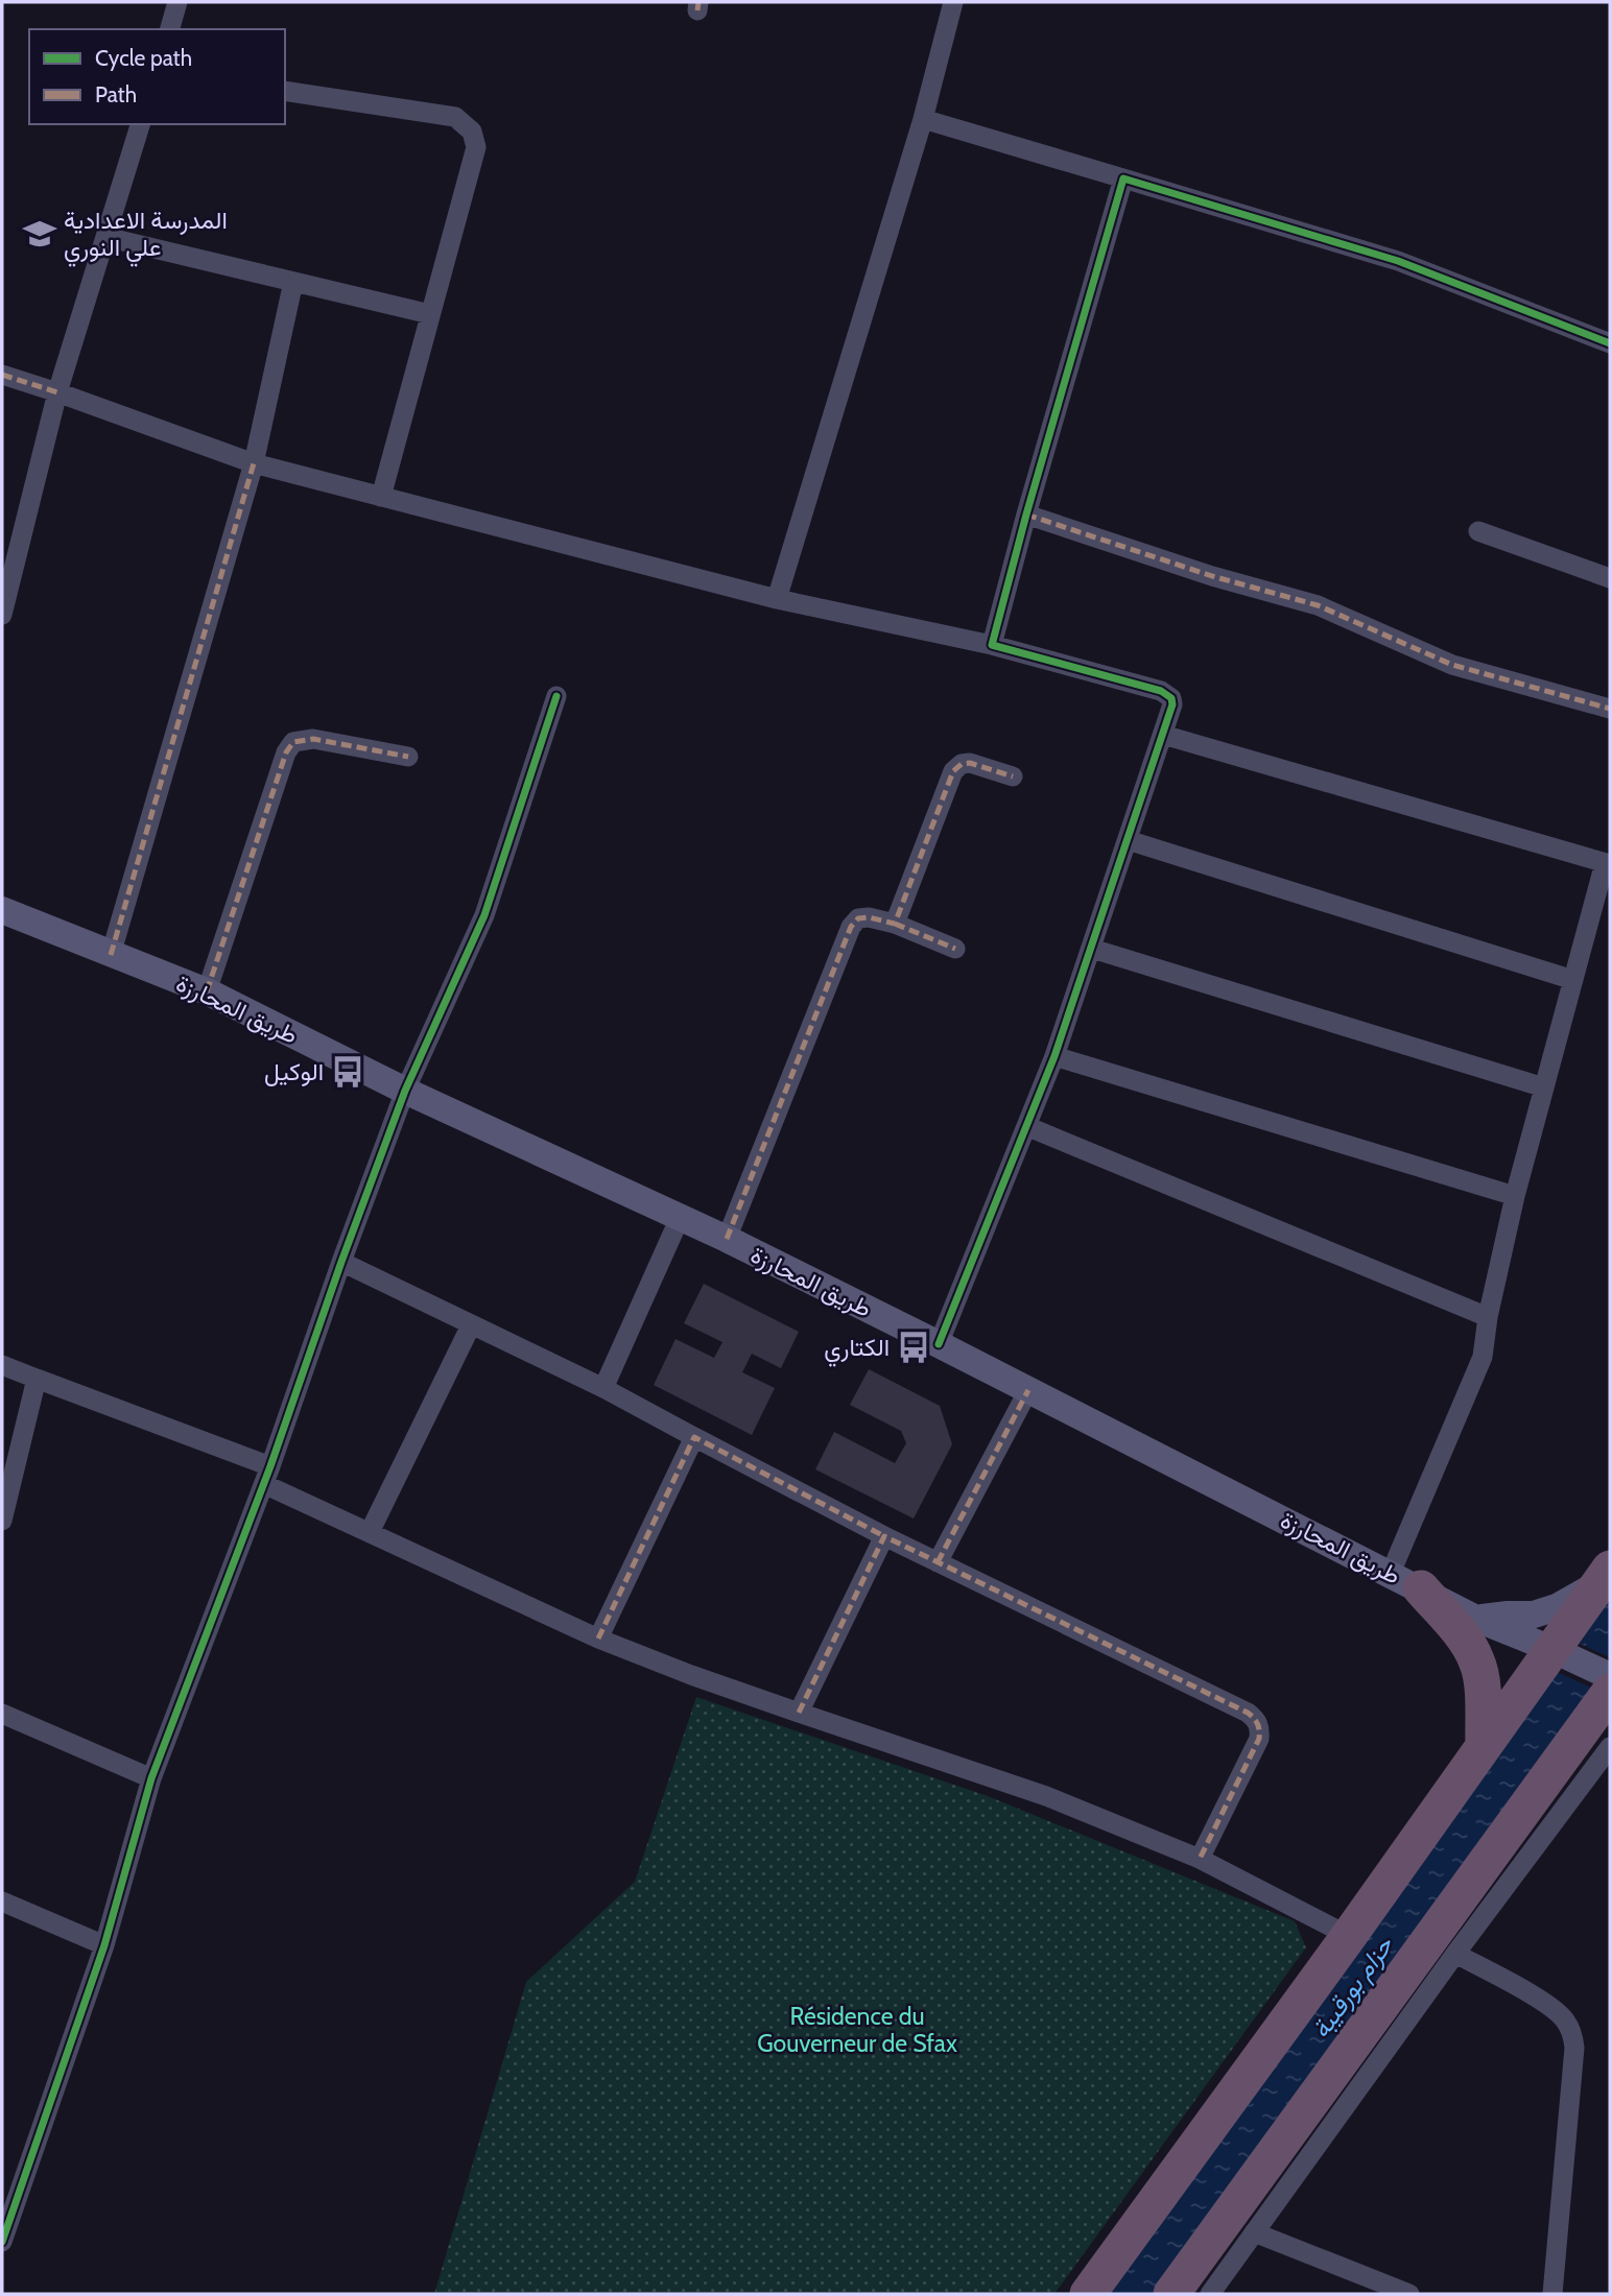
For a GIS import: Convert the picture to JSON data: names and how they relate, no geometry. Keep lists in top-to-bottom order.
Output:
{
  "streets": {
    "main road": ["طريق المحارزة"]
  },
  "water": ["حزام بورقيبة"],
  "parks": ["Résidence du Gouverneur de Sfax"],
  "places": {
    "school or university": ["المدرسة الاعدادية علي النوري"],
    "bus stop": ["الوكيل", "الكتاري"]
  },
  "legend": ["Cycle path", "Path"]
}
